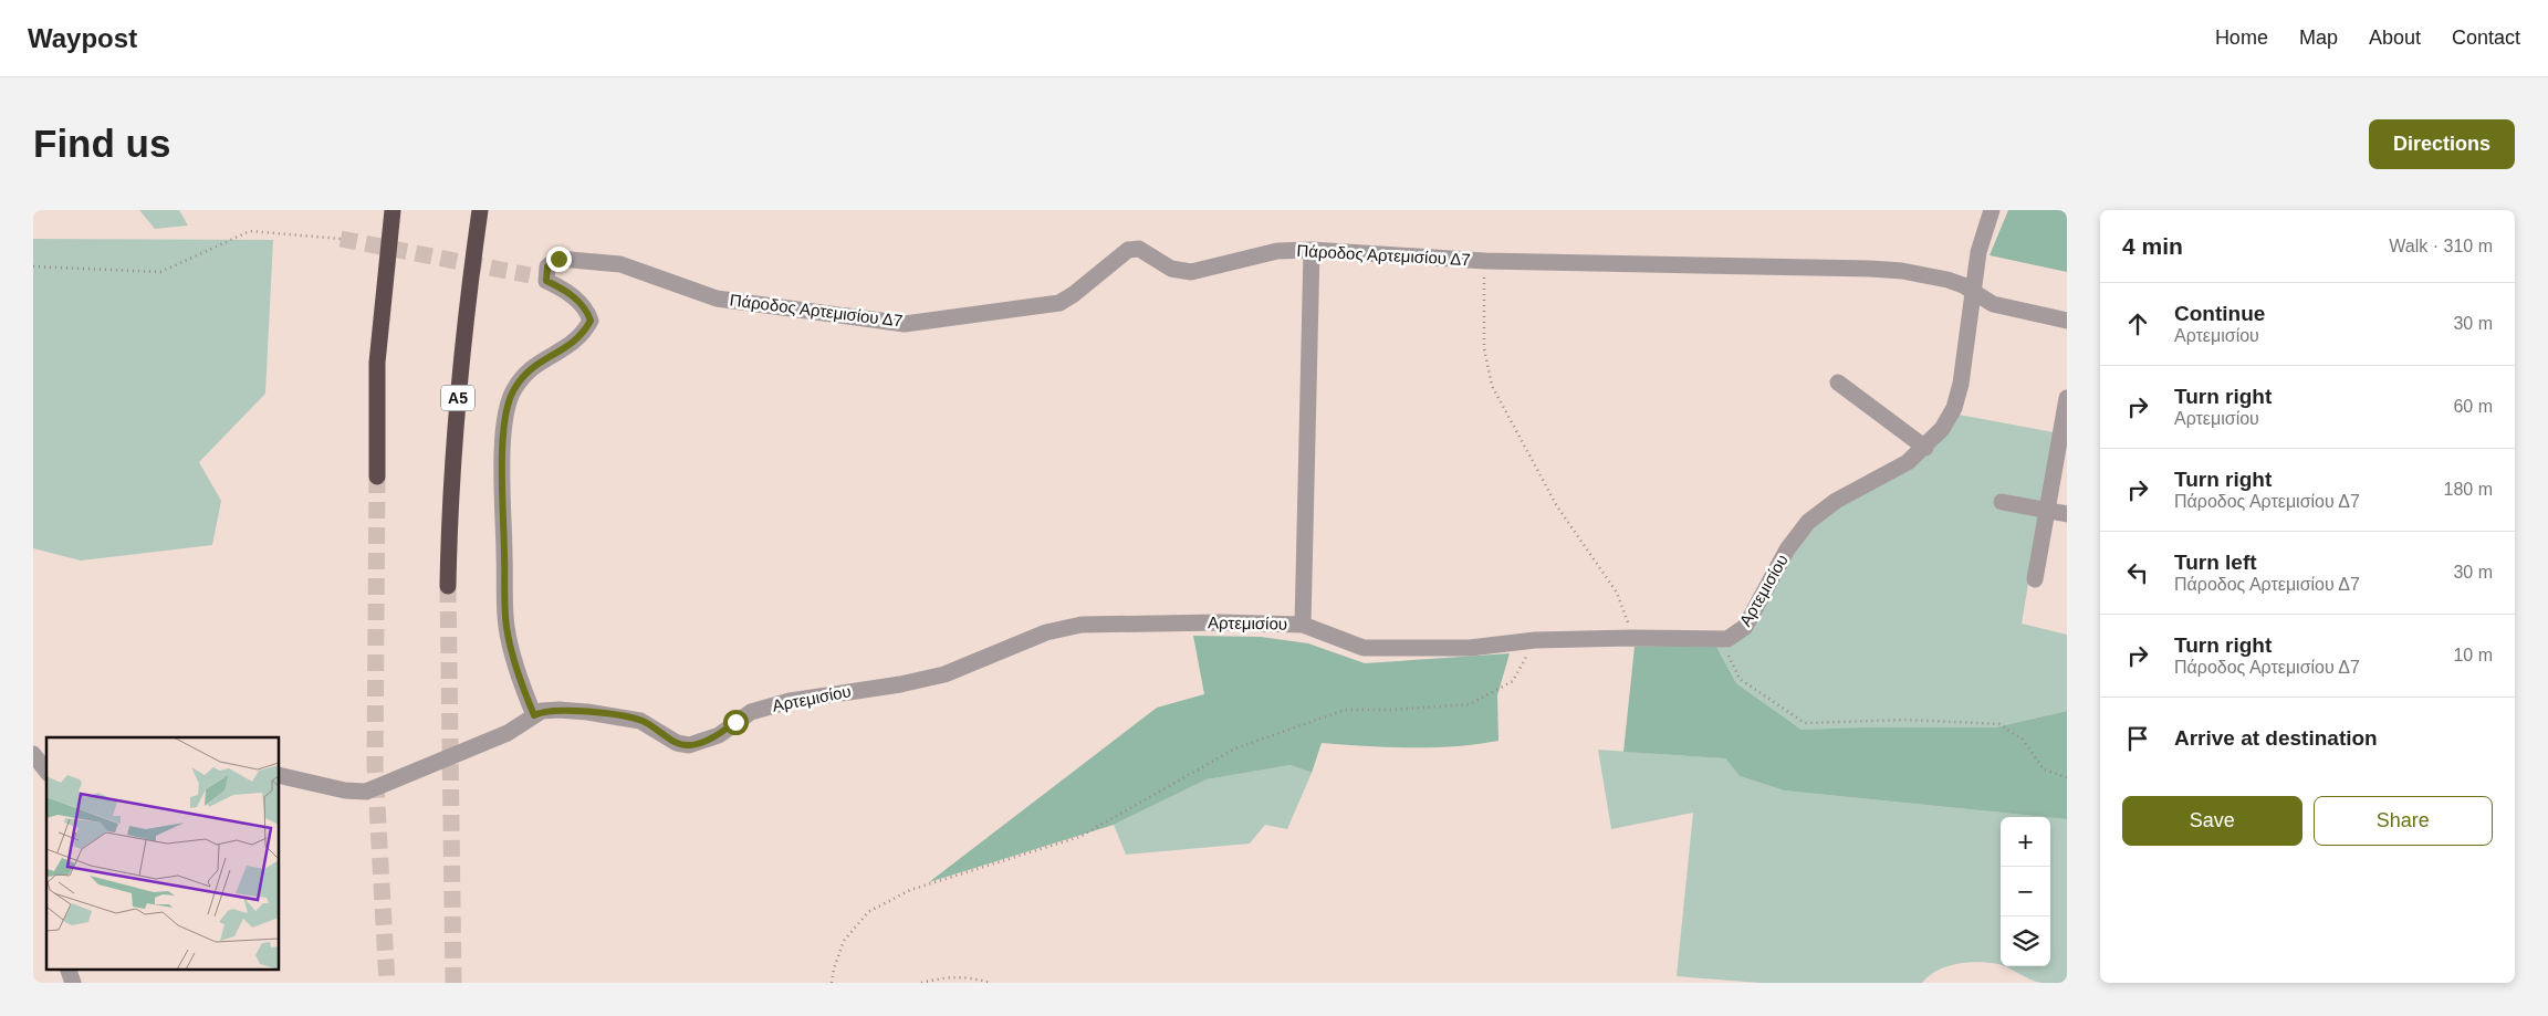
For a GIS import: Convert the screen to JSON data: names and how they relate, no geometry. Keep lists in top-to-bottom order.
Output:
{
  "streets": {
    "highway": ["Α5"],
    "street": ["Πάροδος Αρτεμισίου Δ7", "Αρτεμισίου"]
  },
  "crossings": [
    ["Πάροδος Αρτεμισίου Δ7", "Αρτεμισίου"]
  ],
  "page": {
    "header": "Waypost",
    "nav": [
      "Home",
      "Map",
      "About",
      "Contact"
    ],
    "buttons": [
      "Directions",
      ["Save", "Share"]
    ],
    "title": "Find us",
    "heading": ["4 min", "Walk · 310 m"],
    "list": [
      ["Continue", "Αρτεμισίου", "30 m"],
      ["Turn right", "Αρτεμισίου", "60 m"],
      ["Turn right", "Πάροδος Αρτεμισίου Δ7", "180 m"],
      ["Turn left", "Πάροδος Αρτεμισίου Δ7", "30 m"],
      ["Turn right", "Πάροδος Αρτεμισίου Δ7", "10 m"],
      "Arrive at destination"
    ],
    "map_buttons": ["+", "−"]
  }
}
